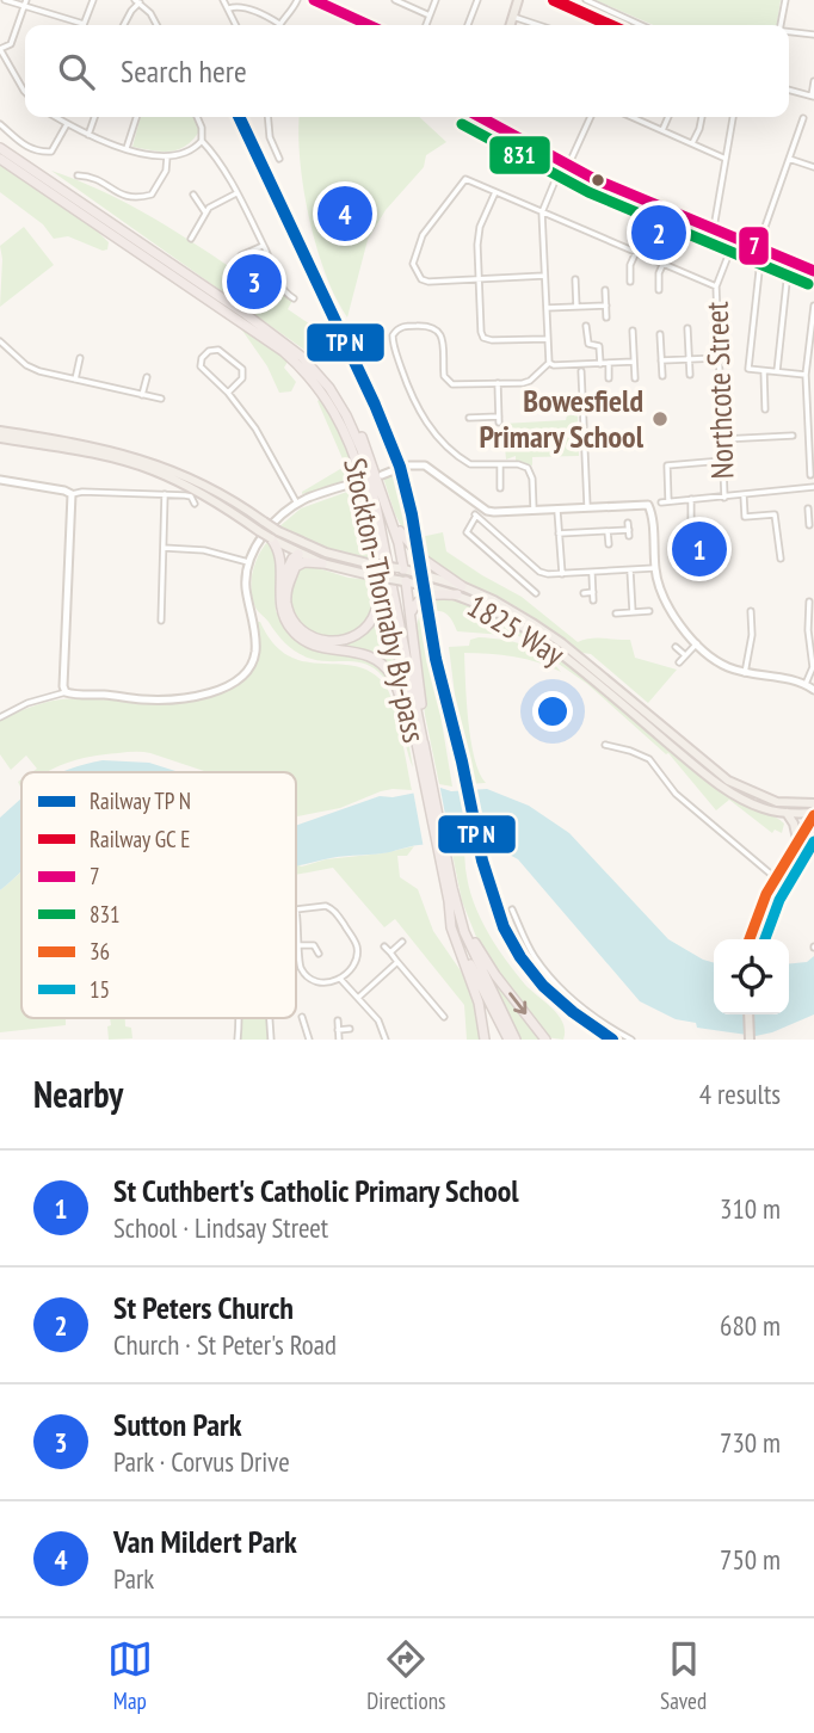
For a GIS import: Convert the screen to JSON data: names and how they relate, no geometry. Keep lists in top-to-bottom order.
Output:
{
  "streets": {
    "highway": ["Stockton-Thornaby By-pass"],
    "main road": ["1825 Way"],
    "street": ["Northcote Street"]
  },
  "places": ["Bowesfield Primary School"],
  "lines": [
    "transit line 7",
    "transit line 831",
    "transit line 36",
    "transit line 15"
  ],
  "legend": [
    "Railway TP N",
    "Railway GC E",
    "7",
    "831",
    "36",
    "15"
  ],
  "page": {
    "search": "Search here",
    "pins": [
      "4",
      "2",
      "3",
      "1"
    ],
    "heading": ["Nearby", "4 results"],
    "list": [
      {
        "mark": "1",
        "name": "St Cuthbert's Catholic Primary School",
        "note": "School · Lindsay Street",
        "value": "310 m"
      },
      {
        "mark": "2",
        "name": "St Peters Church",
        "note": "Church · St Peter's Road",
        "value": "680 m"
      },
      {
        "mark": "3",
        "name": "Sutton Park",
        "note": "Park · Corvus Drive",
        "value": "730 m"
      },
      {
        "mark": "4",
        "name": "Van Mildert Park",
        "note": "Park",
        "value": "750 m"
      }
    ],
    "nav": ["Map", "Directions", "Saved"]
  }
}
